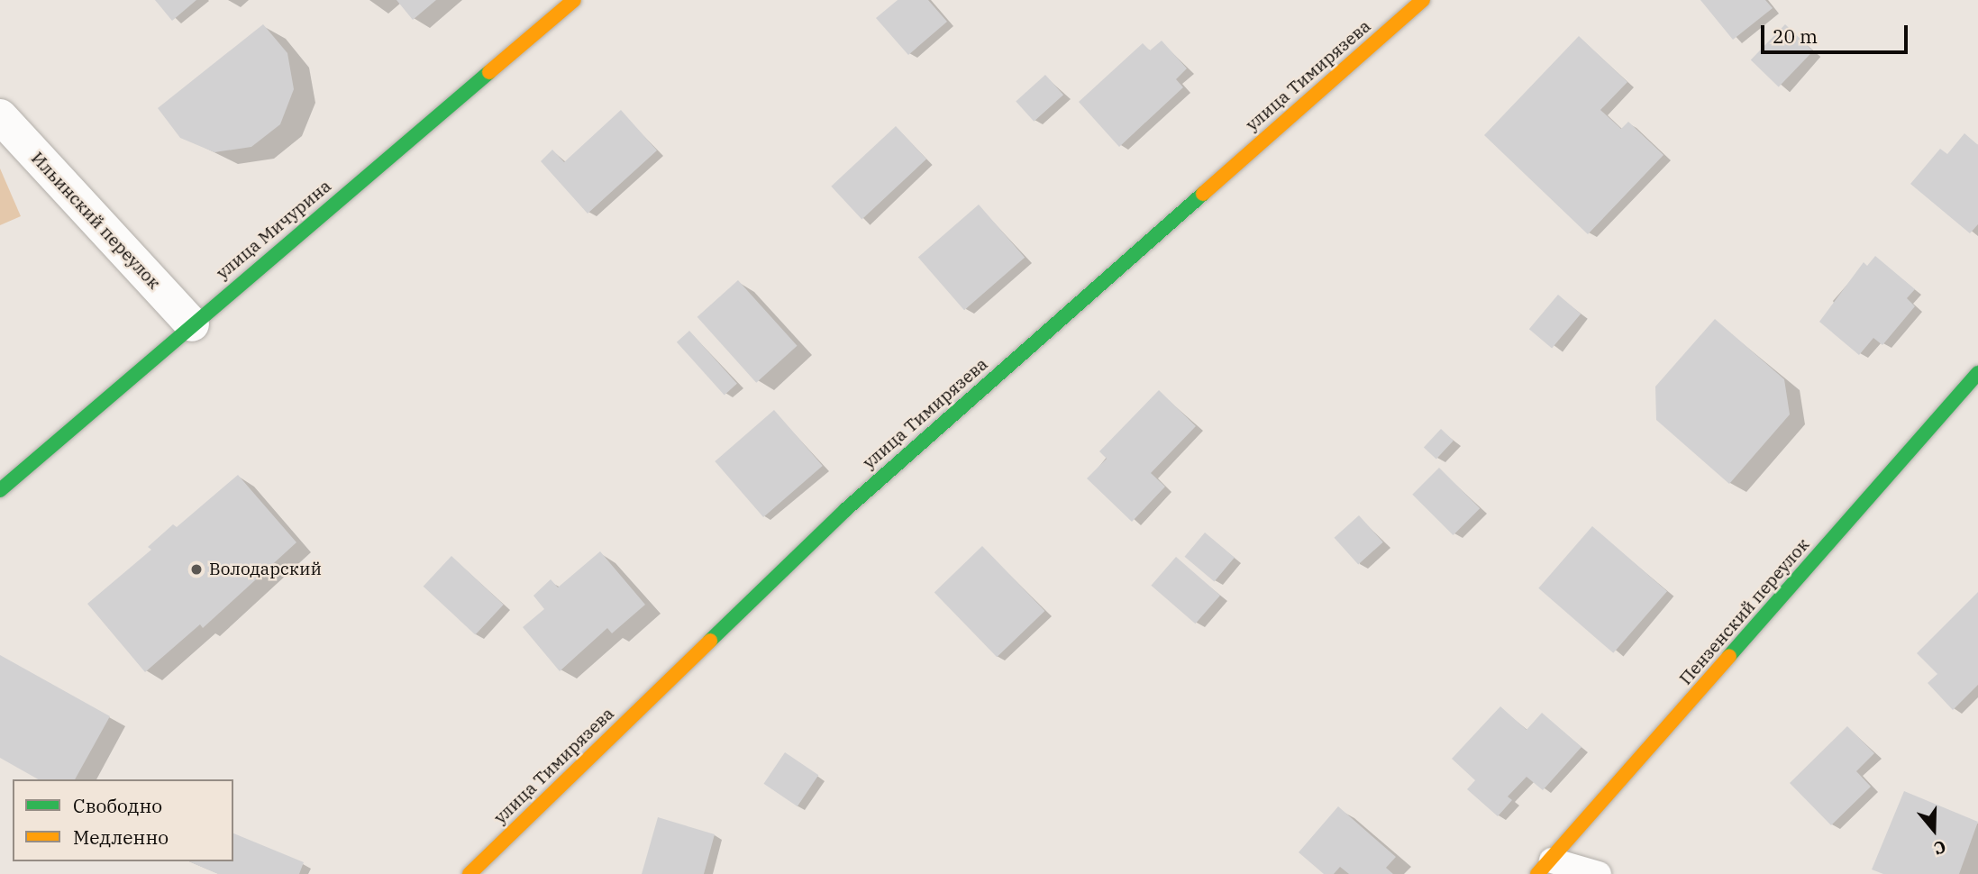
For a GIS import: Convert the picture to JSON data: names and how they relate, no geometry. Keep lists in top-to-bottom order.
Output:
{
  "streets": {
    "street": [
      "улица Тимирязева",
      "Ильинский переулок",
      "улица Мичурина",
      "Пензенский переулок"
    ]
  },
  "crossings": [
    ["Ильинский переулок", "улица Мичурина"]
  ],
  "places": ["Володарский"],
  "legend": ["Свободно", "Медленно"],
  "scale_bar": "20 m",
  "north": "bottom"
}
